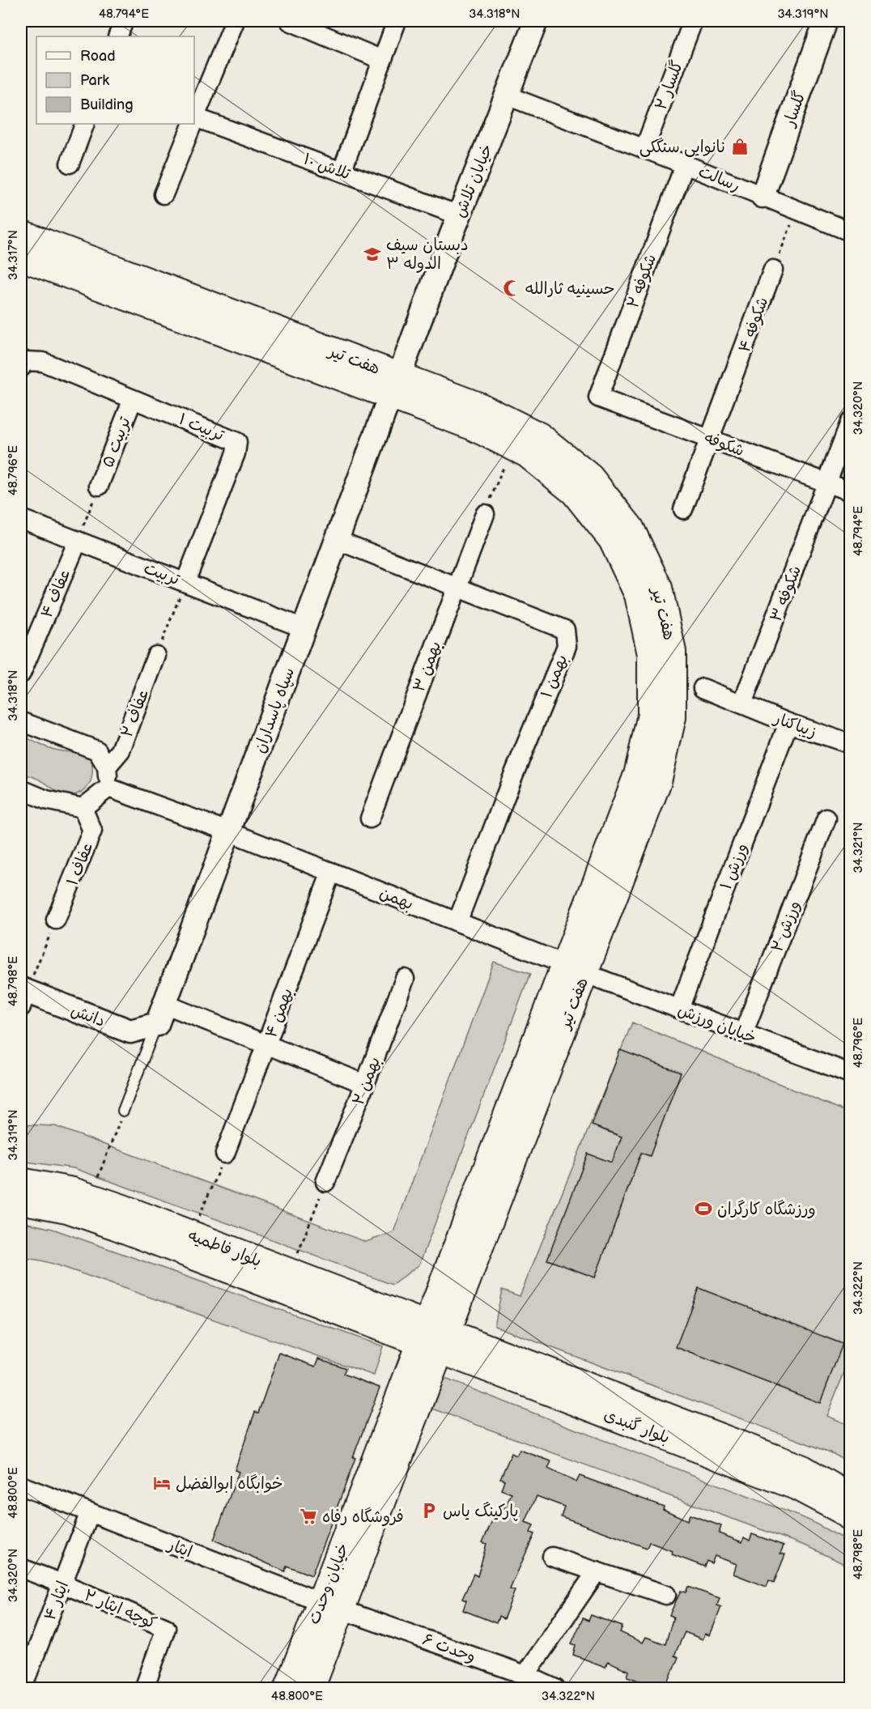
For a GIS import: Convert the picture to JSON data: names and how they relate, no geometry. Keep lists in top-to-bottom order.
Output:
{
  "streets": {
    "main road": [
      "هفت تیر",
      "بلوار فاطمیه",
      "بلوار گنبدی",
      "خیابان وحدت"
    ],
    "street": [
      "گلسار ۲",
      "گلسار",
      "تلاش ۱۰",
      "رسالت",
      "خیابان تلاش",
      "شکوفه ۲",
      "شکوفه ۴",
      "تربیت ۱",
      "تربیت ۵",
      "شکوفه",
      "تربیت",
      "عفاف ۴",
      "شکوفه ۳",
      "بهمن ۳",
      "بهمن ۱",
      "سپاه پاسداران",
      "عفاف ۲",
      "زیباکنار",
      "عفاف ۱",
      "ورزش ۱",
      "بهمن",
      "ورزش ۲",
      "بهمن ۴",
      "دانش",
      "خیابان ورزش",
      "بهمن ۲",
      "ایثار",
      "ایثار ۴",
      "کوچه ایثار ۲",
      "وحدت ۶"
    ]
  },
  "crossings": [
    ["گلسار ۲", "رسالت"],
    ["گلسار", "رسالت"],
    ["تلاش ۱۰", "خیابان تلاش"],
    ["رسالت", "خیابان تلاش"],
    ["رسالت", "شکوفه ۲"],
    ["خیابان تلاش", "هفت تیر"],
    ["خیابان تلاش", "سپاه پاسداران"],
    ["شکوفه ۲", "شکوفه"],
    ["شکوفه ۴", "شکوفه"],
    ["هفت تیر", "سپاه پاسداران"],
    ["هفت تیر", "بهمن"],
    ["هفت تیر", "خیابان ورزش"],
    ["هفت تیر", "بلوار فاطمیه"],
    ["هفت تیر", "بلوار گنبدی"],
    ["هفت تیر", "خیابان وحدت"],
    ["تربیت ۱", "تربیت ۵"],
    ["تربیت ۱", "تربیت"],
    ["شکوفه", "شکوفه ۳"],
    ["تربیت", "عفاف ۴"],
    ["تربیت", "سپاه پاسداران"],
    ["شکوفه ۳", "زیباکنار"],
    ["بهمن ۳", "بهمن ۱"],
    ["بهمن ۱", "سپاه پاسداران"],
    ["بهمن ۱", "بهمن"],
    ["سپاه پاسداران", "بهمن"],
    ["سپاه پاسداران", "دانش"],
    ["زیباکنار", "ورزش ۱"],
    ["ورزش ۱", "خیابان ورزش"],
    ["بهمن", "بهمن ۴"],
    ["بهمن", "خیابان ورزش"],
    ["ورزش ۲", "خیابان ورزش"],
    ["بلوار فاطمیه", "بلوار گنبدی"],
    ["بلوار فاطمیه", "خیابان وحدت"],
    ["بلوار گنبدی", "خیابان وحدت"],
    ["ایثار", "خیابان وحدت"],
    ["ایثار", "ایثار ۴"],
    ["ایثار", "وحدت ۶"],
    ["خیابان وحدت", "وحدت ۶"],
    ["ایثار ۴", "کوچه ایثار ۲"]
  ],
  "places": {
    "shop": ["نانوایی سنگکی"],
    "school or university": ["دبستان سیف الدوله ۳"],
    "mosque": ["حسینیه ثارالله"],
    "sports": ["ورزشگاه کارگران"],
    "hotel": ["خوابگاه ابوالفضل"],
    "parking": ["پارکینگ یاس"],
    "supermarket": ["فروشگاه رفاه"]
  },
  "legend": ["Road", "Park", "Building"],
  "coordinates": [
    "48.794°E",
    "34.318°N",
    "34.319°N",
    "34.317°N",
    "34.320°N",
    "48.796°E",
    "34.321°N",
    "48.798°E",
    "34.322°N",
    "48.800°E"
  ]
}
